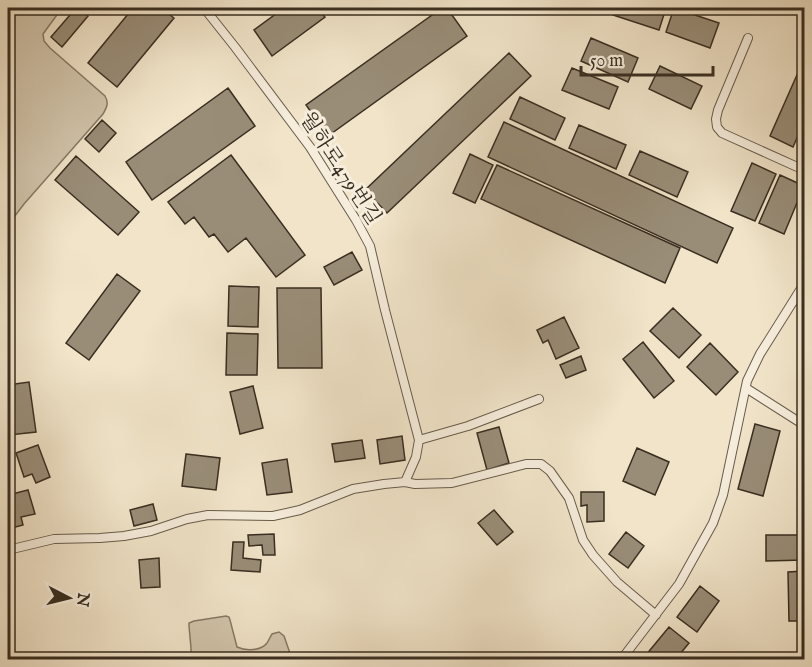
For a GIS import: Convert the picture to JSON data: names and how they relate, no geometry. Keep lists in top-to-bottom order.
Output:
{
  "streets": {
    "lane": ["월하로479번길"]
  },
  "scale_bar": "50 m",
  "north": "right"
}
